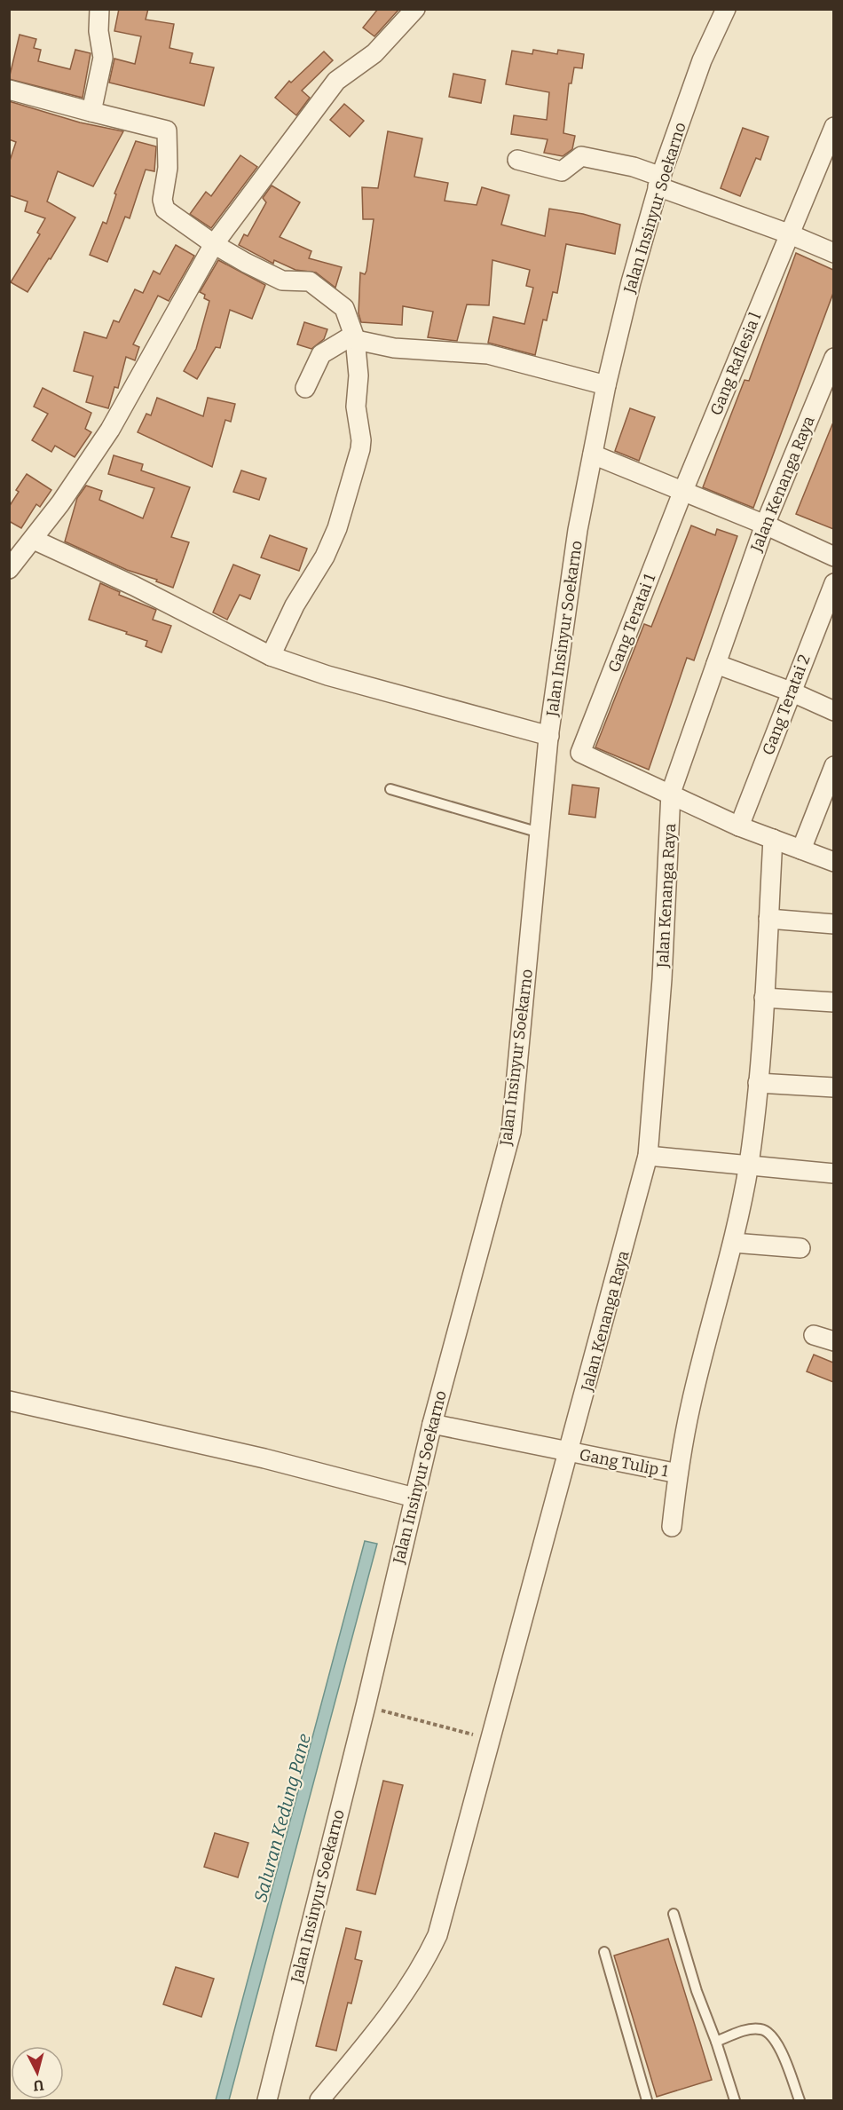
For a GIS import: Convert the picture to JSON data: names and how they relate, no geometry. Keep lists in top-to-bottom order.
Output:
{
  "streets": {
    "street": [
      "Jalan Insinyur Soekarno",
      "Gang Raflesia l",
      "Jalan Kenanga Raya",
      "Gang Teratai 1",
      "Gang Teratai 2",
      "Gang Tulip 1"
    ]
  },
  "crossings": [
    ["Jalan Insinyur Soekarno", "Gang Tulip 1"],
    ["Gang Raflesia l", "Gang Teratai 1"],
    ["Jalan Kenanga Raya", "Gang Teratai 1"],
    ["Jalan Kenanga Raya", "Gang Tulip 1"]
  ],
  "water": ["Saluran Kedung Pane"],
  "north": "bottom"
}
